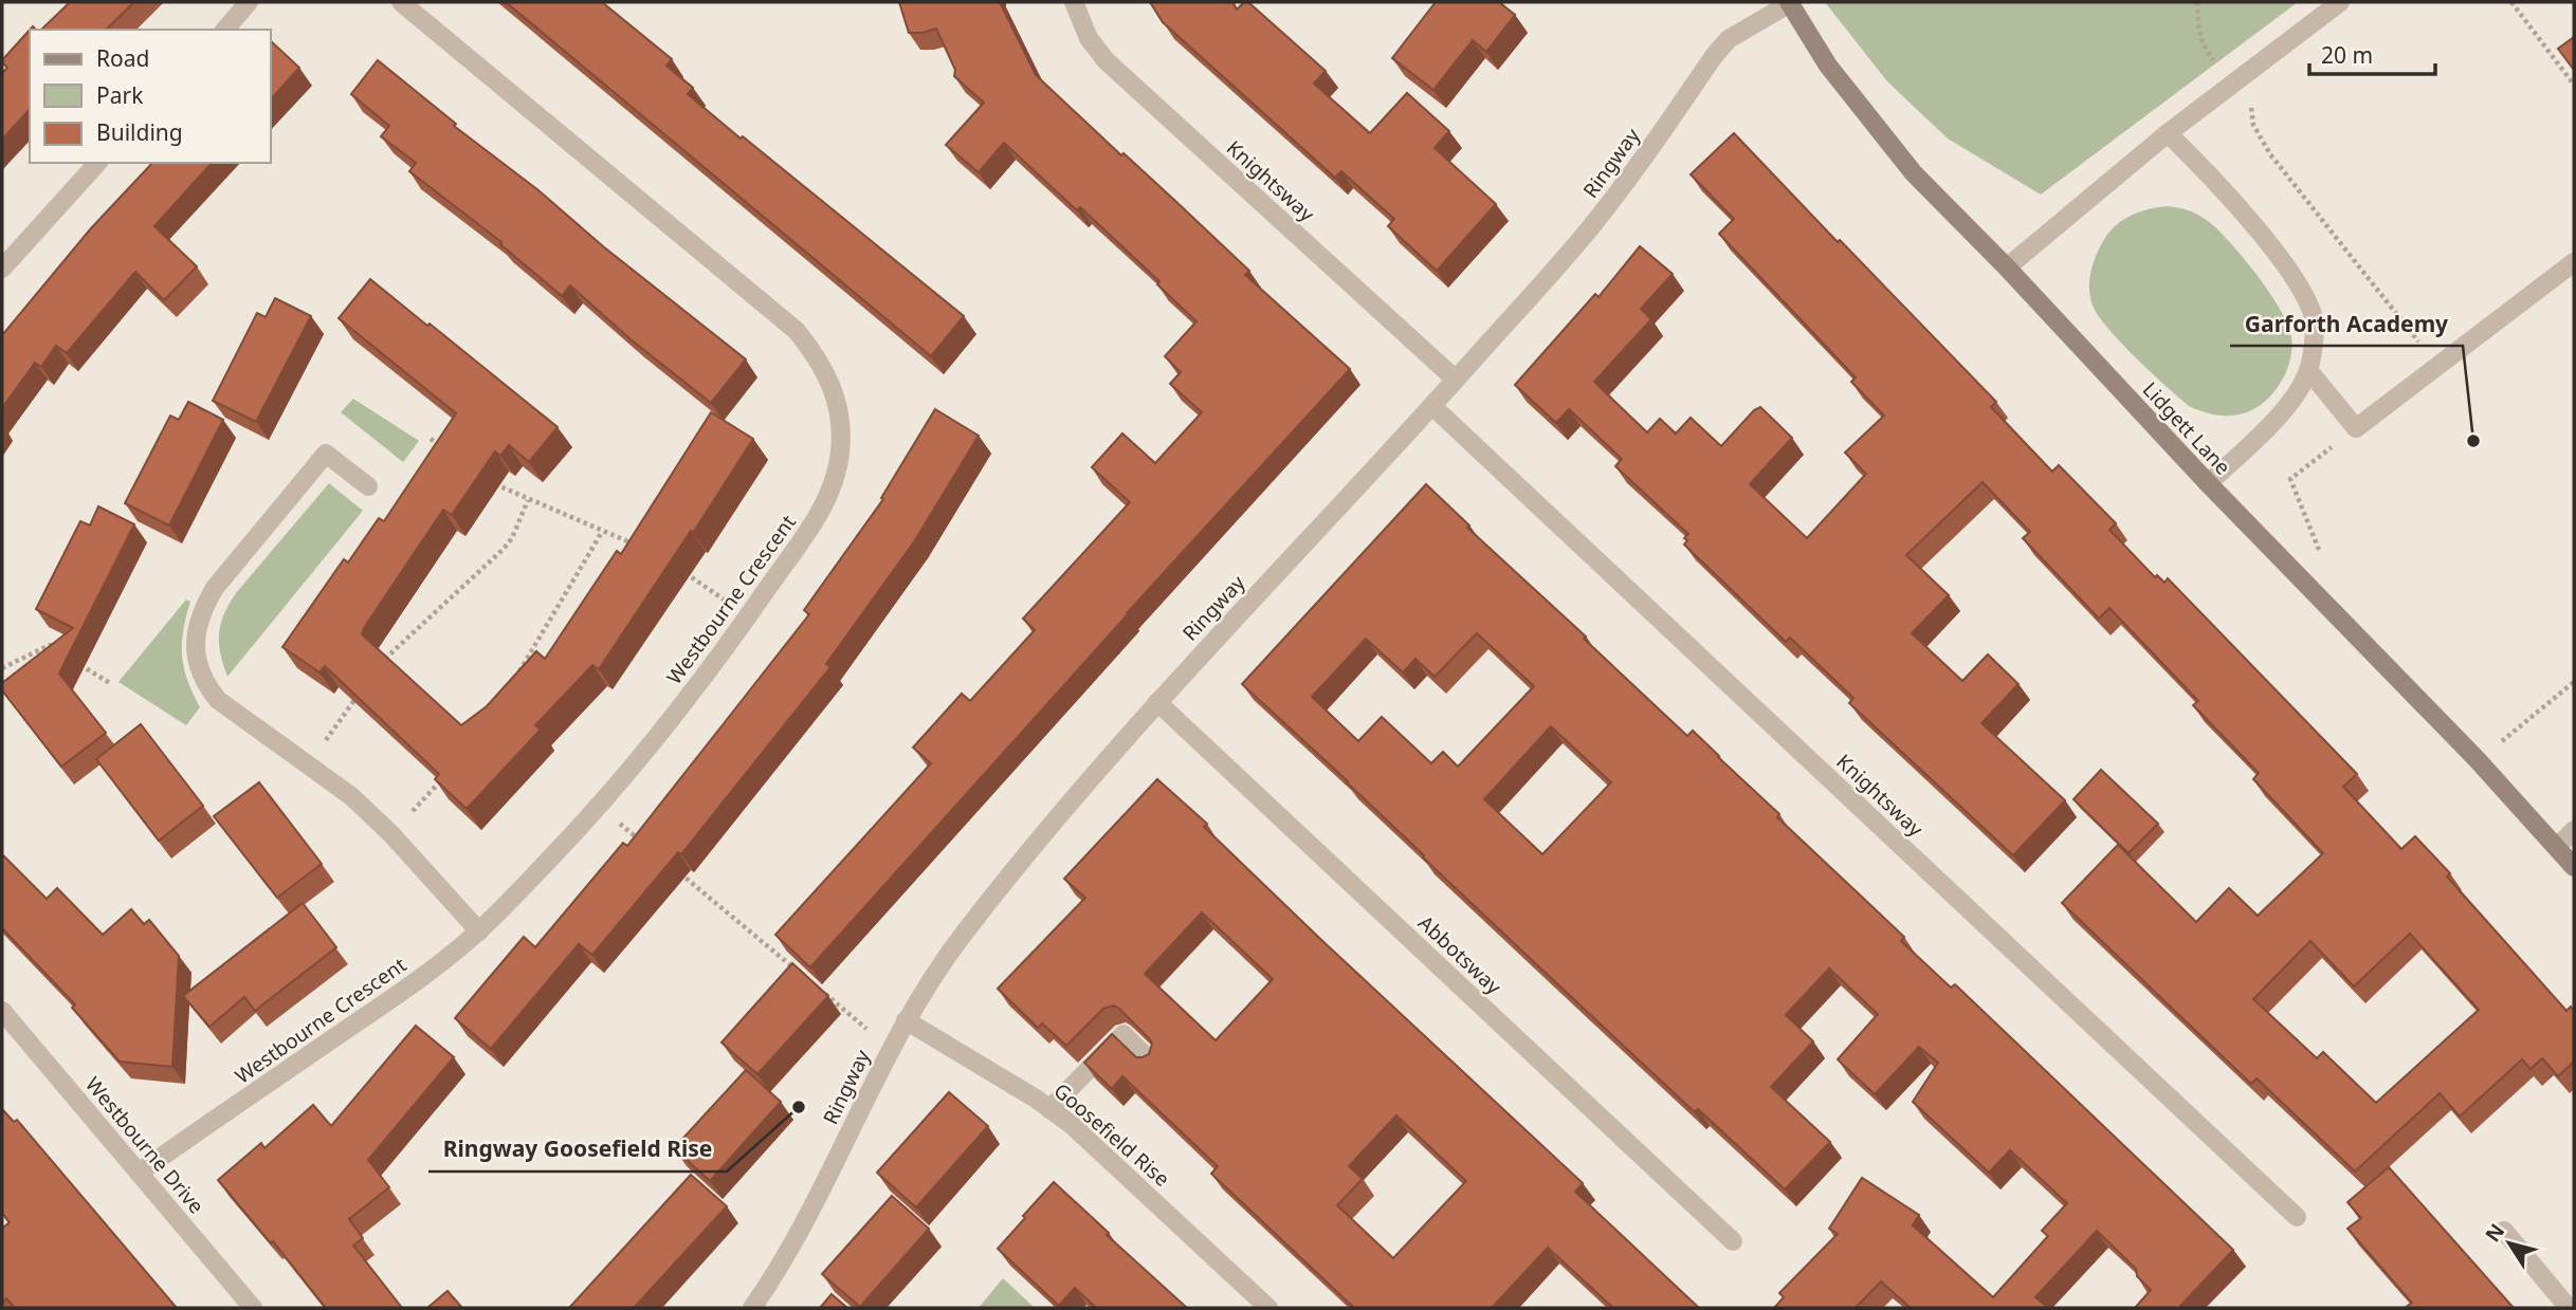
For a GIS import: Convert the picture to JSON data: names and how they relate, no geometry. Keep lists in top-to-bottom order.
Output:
{
  "streets": {
    "main road": ["Lidgett Lane"],
    "street": [
      "Ringway",
      "Knightsway",
      "Westbourne Crescent",
      "Abbotsway",
      "Goosefield Rise",
      "Westbourne Drive"
    ]
  },
  "crossings": [
    ["Ringway", "Knightsway"],
    ["Ringway", "Lidgett Lane"],
    ["Ringway", "Abbotsway"],
    ["Ringway", "Goosefield Rise"],
    ["Westbourne Crescent", "Westbourne Drive"]
  ],
  "places": ["Garforth Academy", "Ringway Goosefield Rise"],
  "legend": ["Road", "Park", "Building"],
  "scale_bar": "20 m",
  "north": "top left"
}
